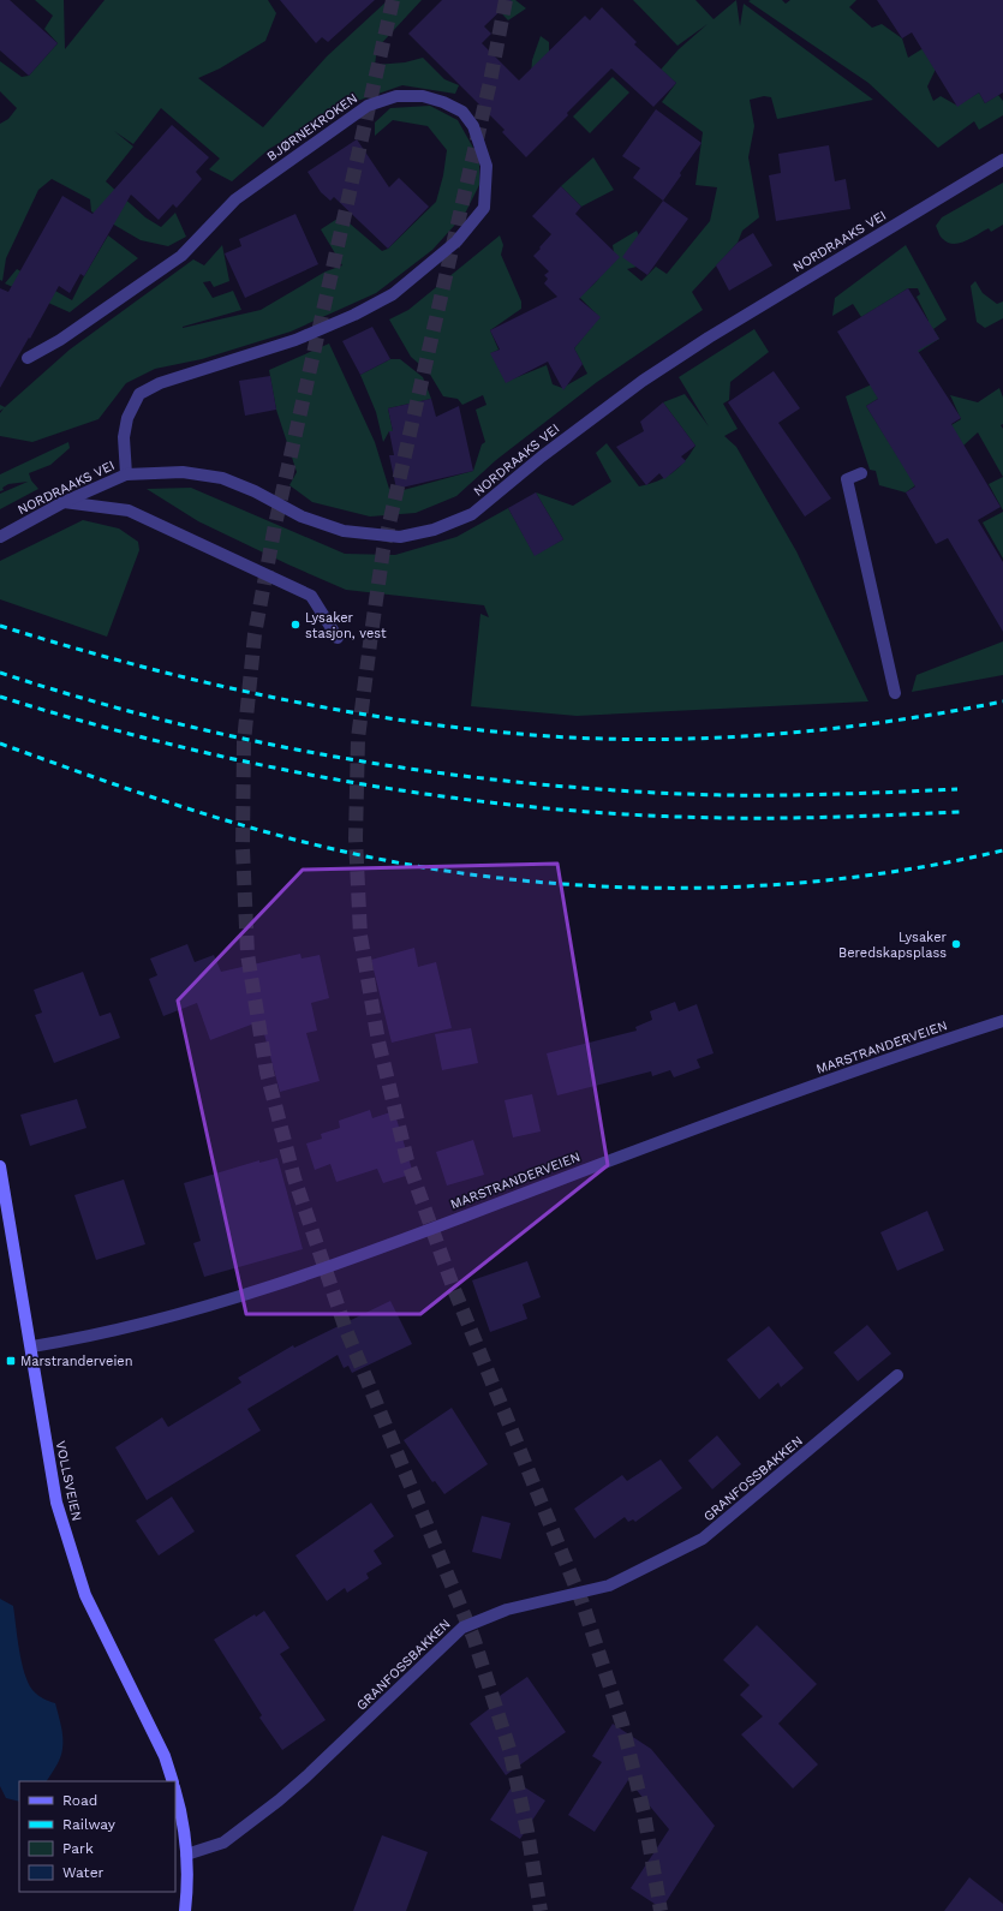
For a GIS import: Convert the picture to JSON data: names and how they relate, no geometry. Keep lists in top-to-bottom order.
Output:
{
  "streets": {
    "main road": ["VOLLSVEIEN"],
    "street": [
      "BJØRNEKROKEN",
      "NORDRAAKS VEI",
      "MARSTRANDERVEIEN",
      "GRANFOSSBAKKEN"
    ]
  },
  "crossings": [
    ["BJØRNEKROKEN", "NORDRAAKS VEI"],
    ["MARSTRANDERVEIEN", "VOLLSVEIEN"]
  ],
  "places": {
    "other": ["Lysaker stasjon, vest", "Lysaker Beredskapsplass"],
    "transit": ["Marstranderveien"]
  },
  "legend": [
    "Road",
    "Railway",
    "Park",
    "Water"
  ]
}
